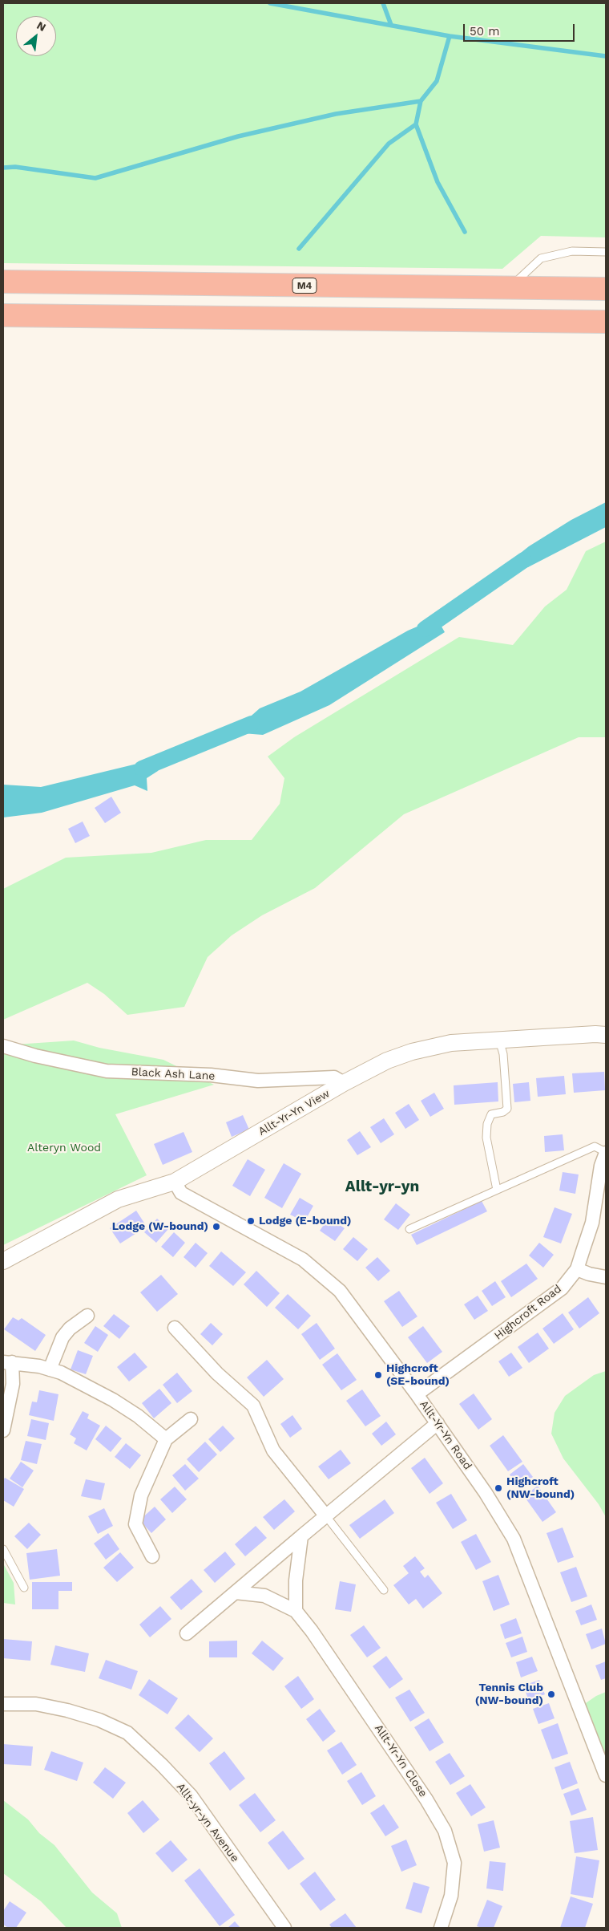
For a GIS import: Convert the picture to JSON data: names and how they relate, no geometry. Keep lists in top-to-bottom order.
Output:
{
  "streets": {
    "highway": ["M4"],
    "street": [
      "Black Ash Lane",
      "Allt-Yr-Yn View",
      "Highcroft Road",
      "Allt-Yr-Yn Road",
      "Allt-Yr-Yn Close",
      "Allt-yr-yn Avenue"
    ]
  },
  "crossings": [
    ["Black Ash Lane", "Allt-Yr-Yn View"],
    ["Allt-Yr-Yn View", "Allt-Yr-Yn Road"],
    ["Highcroft Road", "Allt-Yr-Yn Road"]
  ],
  "districts": ["Allt-yr-yn"],
  "parks": ["Alteryn Wood"],
  "places": [
    "Lodge (E-bound)",
    "Lodge (W-bound)",
    "Highcroft (SE-bound)",
    "Highcroft (NW-bound)",
    "Tennis Club (NW-bound)"
  ],
  "scale_bar": "50 m",
  "north": "top right"
}
